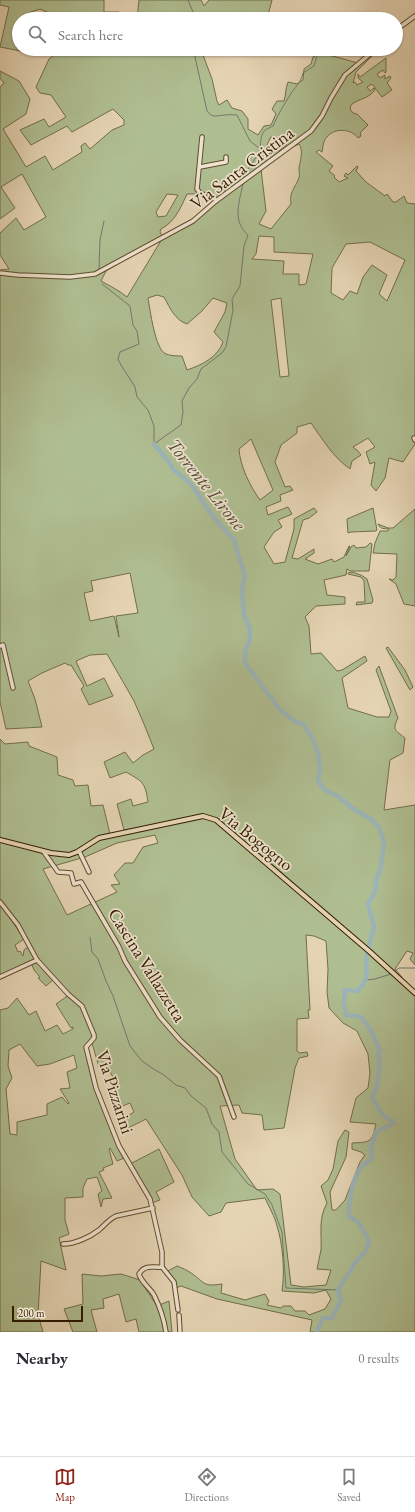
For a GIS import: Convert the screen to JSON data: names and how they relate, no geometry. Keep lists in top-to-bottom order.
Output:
{
  "streets": {
    "main road": ["Via Bogogno"],
    "street": ["Via Santa Cristina", "Cascina Vallazzetta", "Via Pizzarini"]
  },
  "crossings": [
    ["Via Bogogno", "Cascina Vallazzetta"]
  ],
  "water": ["Torrente Lirone"],
  "scale_bar": "200 m",
  "page": {
    "search": "Search here",
    "scale": "200 m",
    "heading": ["Nearby", "0 results"],
    "nav": ["Map", "Directions", "Saved"]
  }
}
